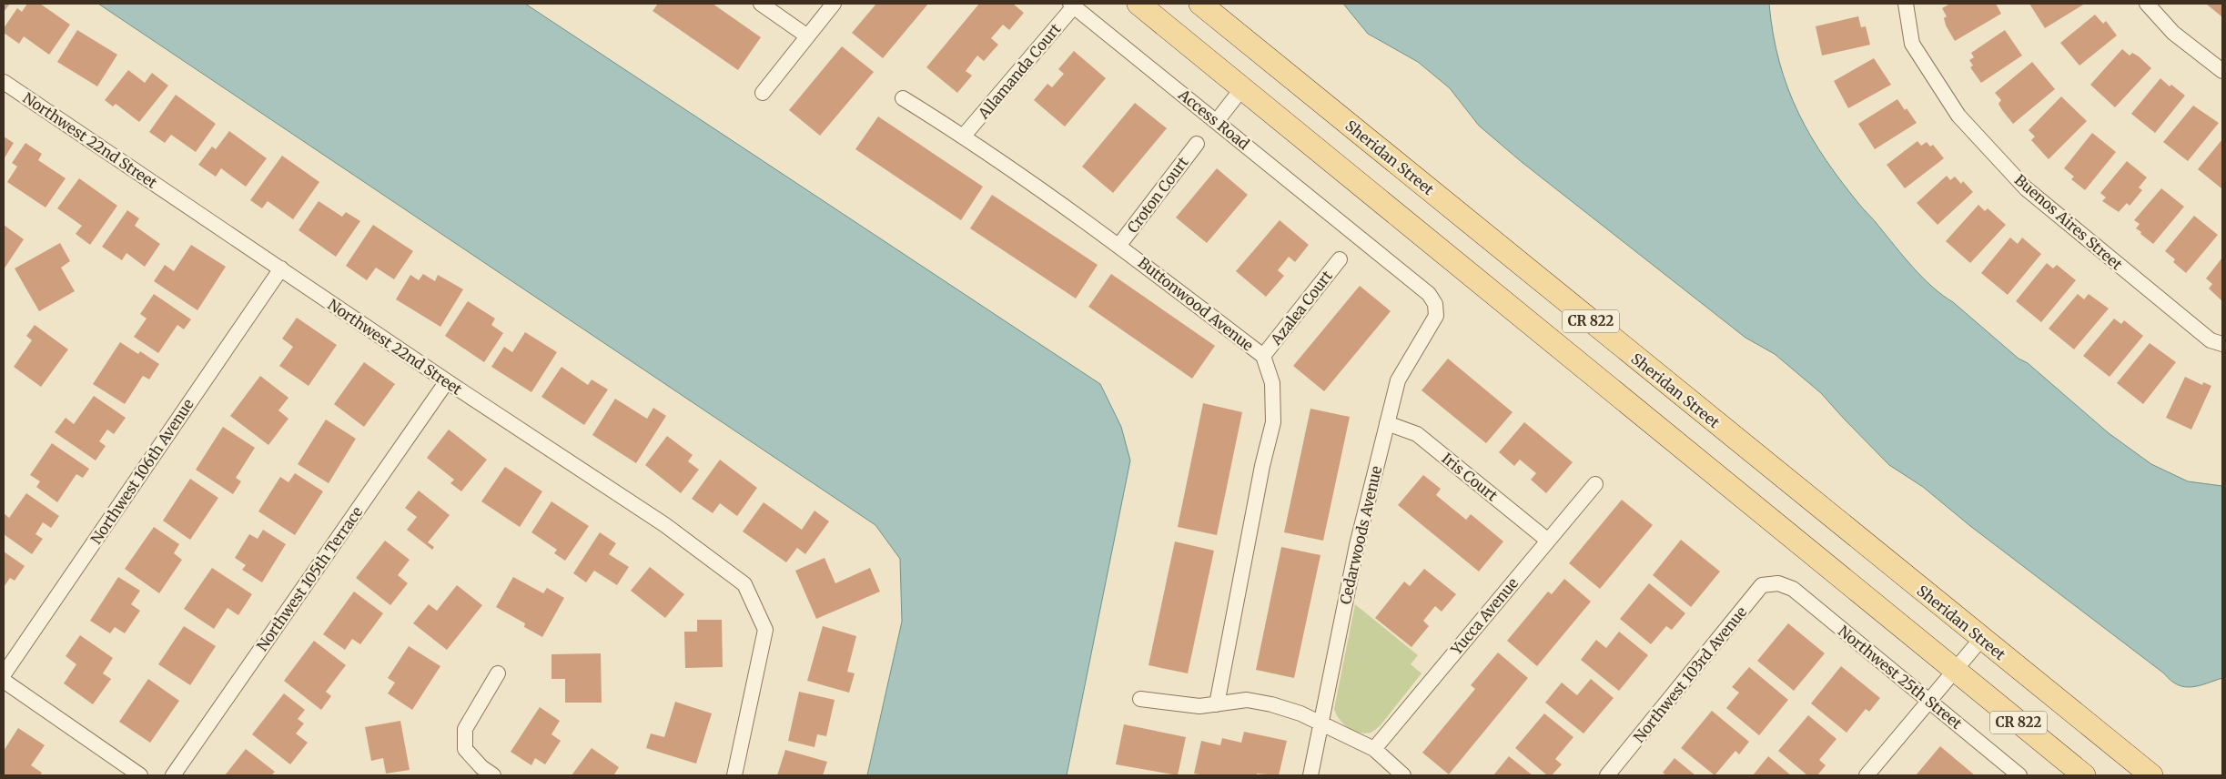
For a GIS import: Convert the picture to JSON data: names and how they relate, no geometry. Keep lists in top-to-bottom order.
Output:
{
  "streets": {
    "main road": ["Sheridan Street", "CR 822"],
    "street": [
      "Allamanda Court",
      "Access Road",
      "Northwest 22nd Street",
      "Croton Court",
      "Buenos Aires Street",
      "Buttonwood Avenue",
      "Azalea Court",
      "Northwest 106th Avenue",
      "Iris Court",
      "Cedarwoods Avenue",
      "Northwest 105th Terrace",
      "Yucca Avenue",
      "Northwest 103rd Avenue",
      "Northwest 25th Street"
    ]
  },
  "crossings": [
    ["Allamanda Court", "Access Road"],
    ["Allamanda Court", "Buttonwood Avenue"],
    ["Access Road", "Cedarwoods Avenue"],
    ["Northwest 22nd Street", "Northwest 106th Avenue"],
    ["Northwest 22nd Street", "Northwest 105th Terrace"],
    ["Croton Court", "Buttonwood Avenue"],
    ["Buttonwood Avenue", "Azalea Court"],
    ["Iris Court", "Cedarwoods Avenue"],
    ["Iris Court", "Yucca Avenue"],
    ["Northwest 103rd Avenue", "Northwest 25th Street"]
  ]
}
